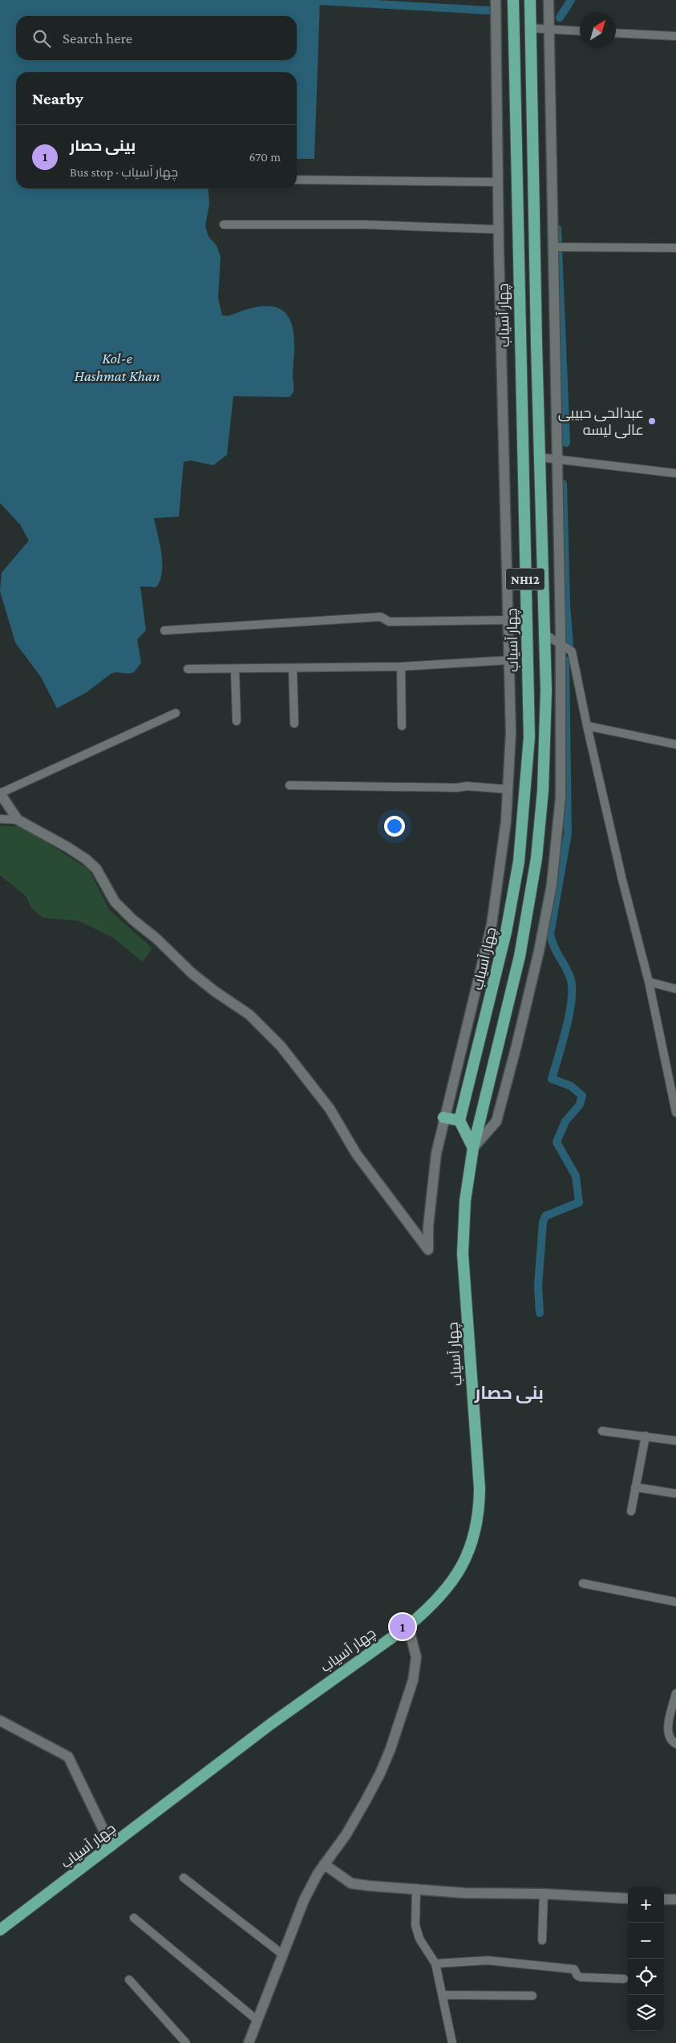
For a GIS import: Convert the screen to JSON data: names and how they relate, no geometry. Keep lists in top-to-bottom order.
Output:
{
  "streets": {
    "highway": ["چهار آسیاب", "NH12"]
  },
  "districts": ["بنی حصار"],
  "water": ["Kol-e Hashmat Khan"],
  "places": ["عبدالحی حبیبی عالی لیسه"],
  "north": "top right",
  "page": {
    "search": "Search here",
    "heading": "Nearby",
    "list": [
      {
        "mark": "1",
        "name": "بینی حصار",
        "note": "Bus stop · چهار آسیاب",
        "value": "670 m"
      }
    ],
    "pins": "1",
    "map_buttons": ["+", "−"]
  }
}
